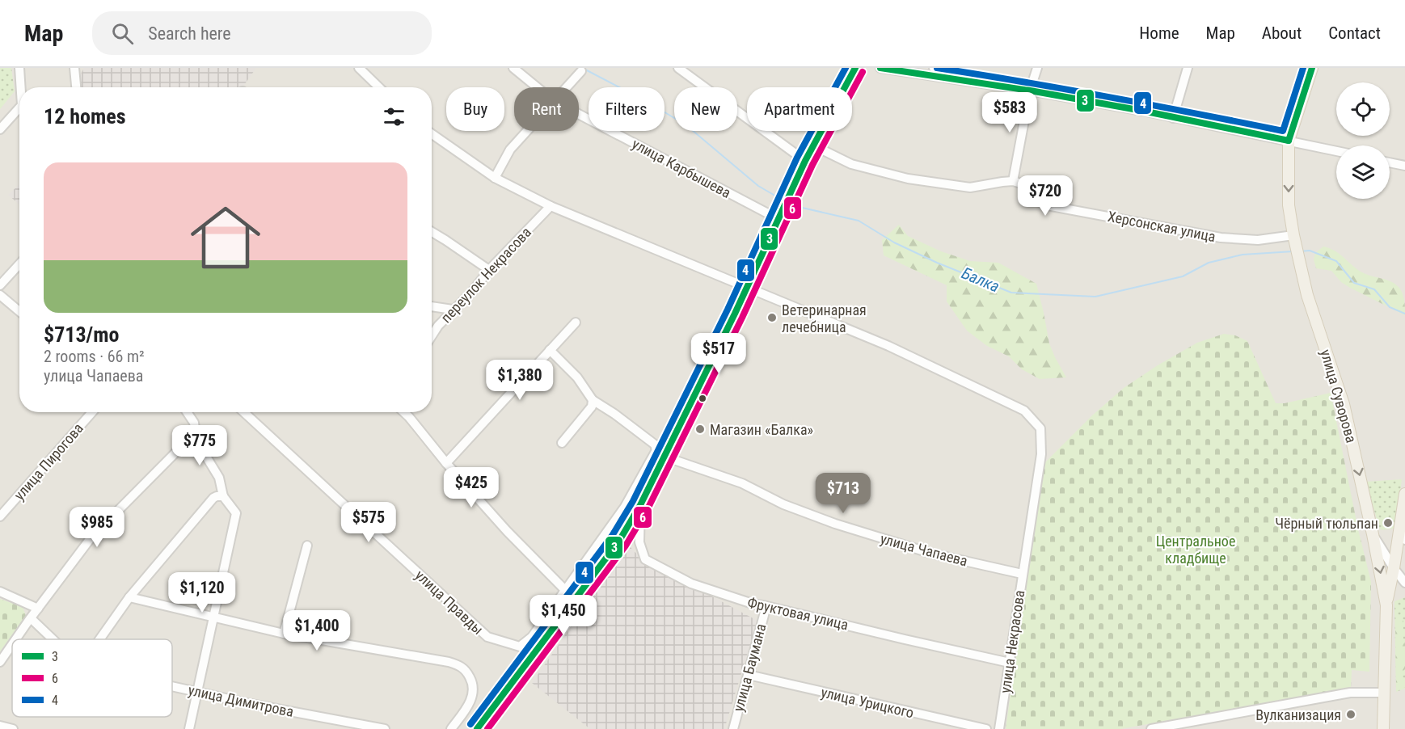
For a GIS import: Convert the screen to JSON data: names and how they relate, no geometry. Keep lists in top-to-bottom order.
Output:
{
  "streets": {
    "main road": ["улица Суворова"],
    "street": [
      "улица Карбышева",
      "Херсонская улица",
      "переулок Некрасова",
      "улица Пирогова",
      "улица Чапаева",
      "улица Правды",
      "Фруктовая улица",
      "улица Некрасова",
      "улица Баумана",
      "улица Димитрова",
      "улица Урицкого"
    ]
  },
  "crossings": [
    ["Херсонская улица", "улица Суворова"],
    ["переулок Некрасова", "улица Некрасова"],
    ["улица Чапаева", "улица Некрасова"],
    ["Фруктовая улица", "улица Некрасова"],
    ["Фруктовая улица", "улица Баумана"],
    ["улица Баумана", "улица Урицкого"]
  ],
  "one_way": ["улица Суворова"],
  "water": ["Балка"],
  "parks": ["Центральное кладбище"],
  "places": [
    "Ветеринарная лечебница",
    "Магазин «Балка»",
    "Чёрный тюльпан",
    "Вулканизация"
  ],
  "lines": ["transit line 3", "transit line 4", "transit line 6"],
  "legend": ["3", "6", "4"],
  "page": {
    "header": "Map",
    "search": "Search here",
    "nav": [
      "Home",
      "Map",
      "About",
      "Contact"
    ],
    "chip": [
      "Buy",
      "Rent",
      "Filters",
      "New",
      "Apartment"
    ],
    "heading": "12 homes",
    "price": [
      "$583",
      "$720",
      "$517",
      "$1,380",
      "$775",
      "$425",
      "$713",
      "$575",
      "$985",
      "$1,120",
      "$1,450",
      "$1,400"
    ],
    "list": [
      {
        "name": "$713/mo",
        "note": "2 rooms · 66 m² · улица Чапаева"
      }
    ]
  }
}
